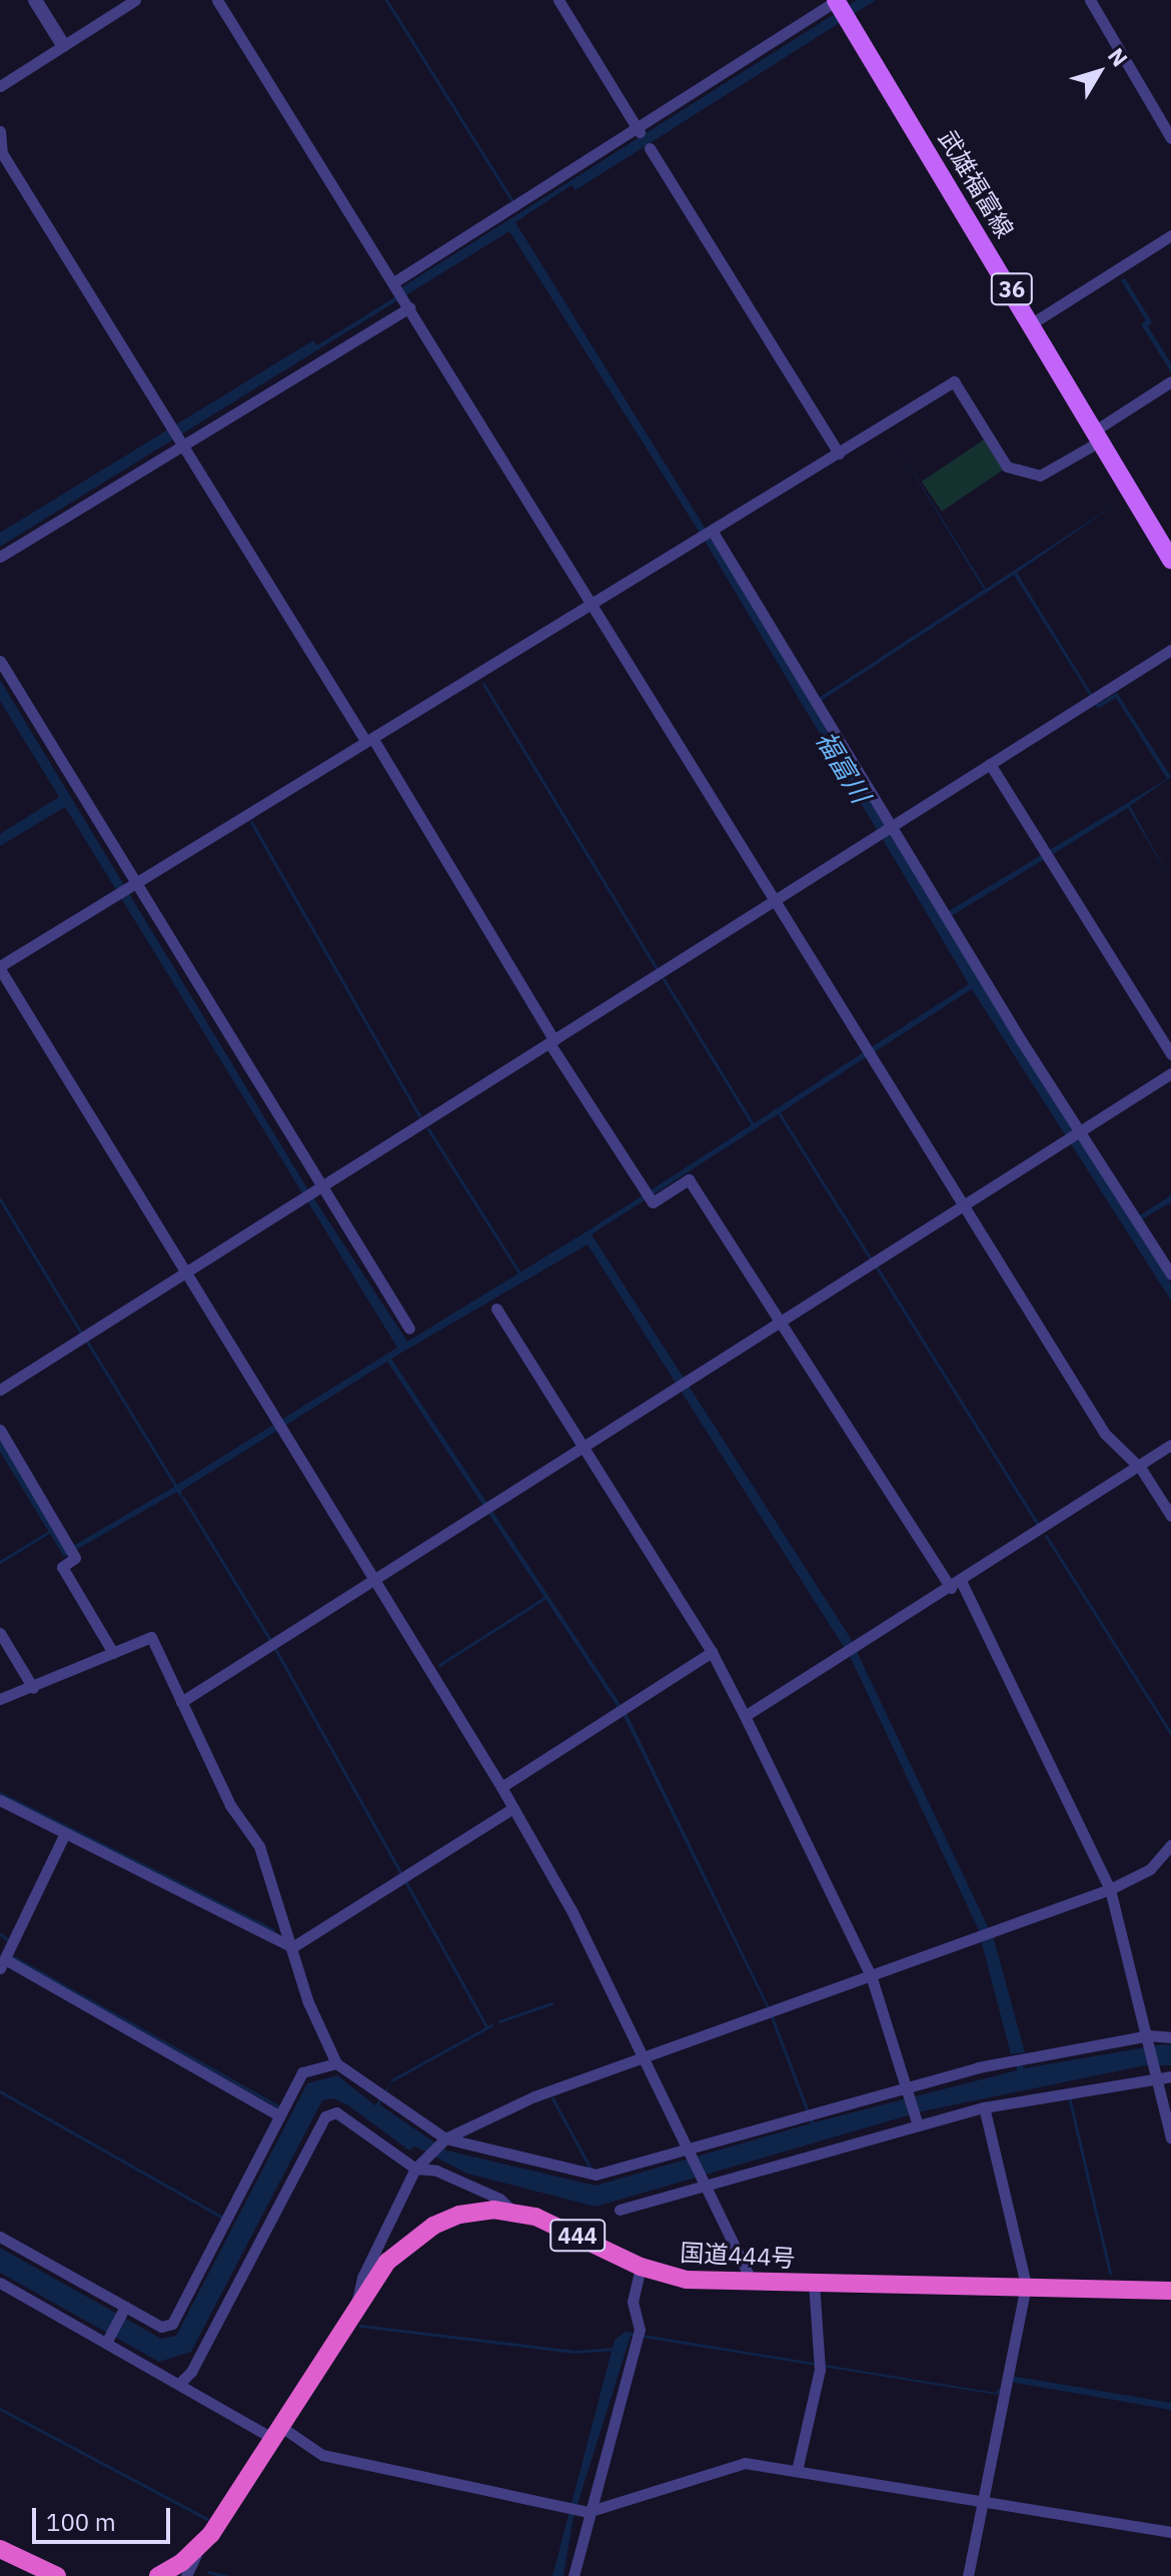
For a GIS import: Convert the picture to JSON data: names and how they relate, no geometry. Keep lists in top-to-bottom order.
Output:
{
  "streets": {
    "highway": ["444", "国道444号"],
    "main road": ["武雄福富線", "36"]
  },
  "water": ["福富川"],
  "scale_bar": "100 m",
  "north": "top right"
}
